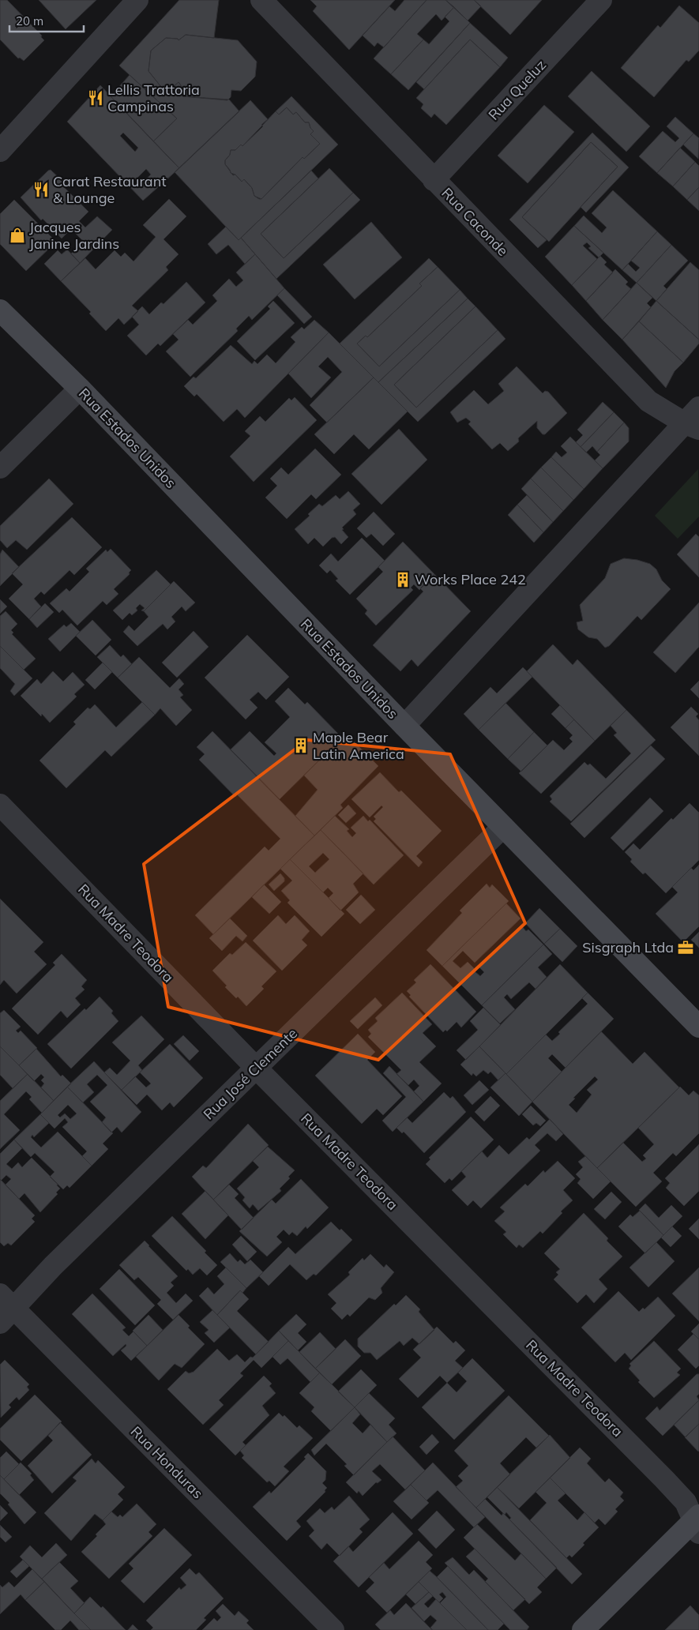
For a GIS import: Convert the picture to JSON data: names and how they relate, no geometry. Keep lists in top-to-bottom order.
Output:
{
  "streets": {
    "main road": ["Rua Estados Unidos"],
    "street": [
      "Rua Queluz",
      "Rua Caconde",
      "Rua Madre Teodora",
      "Rua José Clemente",
      "Rua Honduras"
    ]
  },
  "crossings": [
    ["Rua Queluz", "Rua Caconde"],
    ["Rua Estados Unidos", "Rua José Clemente"],
    ["Rua Madre Teodora", "Rua José Clemente"],
    ["Rua José Clemente", "Rua Honduras"]
  ],
  "places": {
    "restaurant": ["Lellis Trattoria Campinas", "Carat Restaurant & Lounge"],
    "shop": ["Jacques Janine Jardins"],
    "building": ["Works Place 242", "Maple Bear Latin America"],
    "office": ["Sisgraph Ltda"]
  },
  "scale_bar": "20 m"
}
